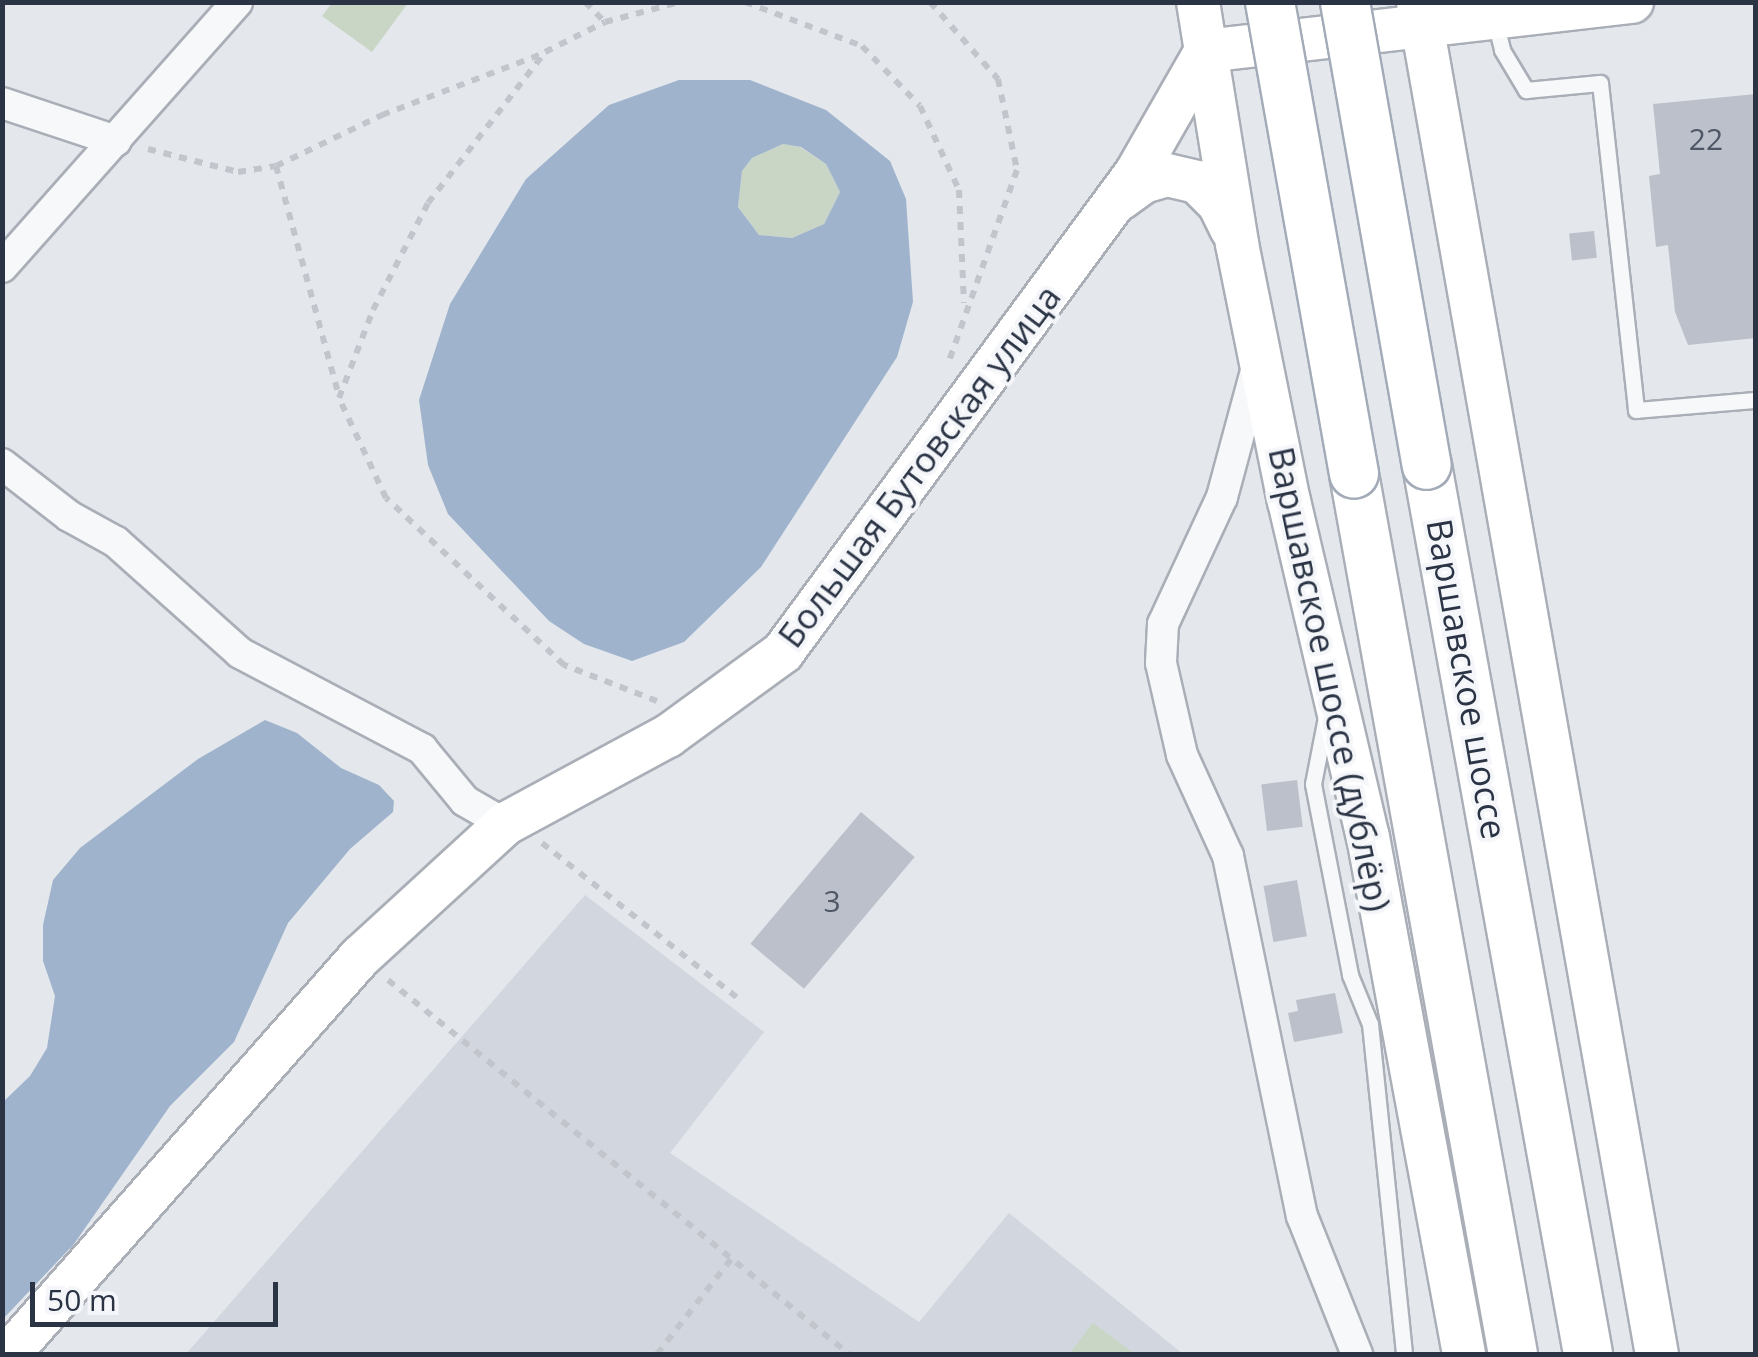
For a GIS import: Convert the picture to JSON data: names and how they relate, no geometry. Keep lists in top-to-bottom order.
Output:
{
  "streets": {
    "main road": ["Большая Бутовская улица", "Варшавское шоссе (дублёр)", "Варшавское шоссе"]
  },
  "crossings": [
    ["Большая Бутовская улица", "Варшавское шоссе (дублёр)"]
  ],
  "house_numbers": ["22", "3"],
  "scale_bar": "50 m"
}
